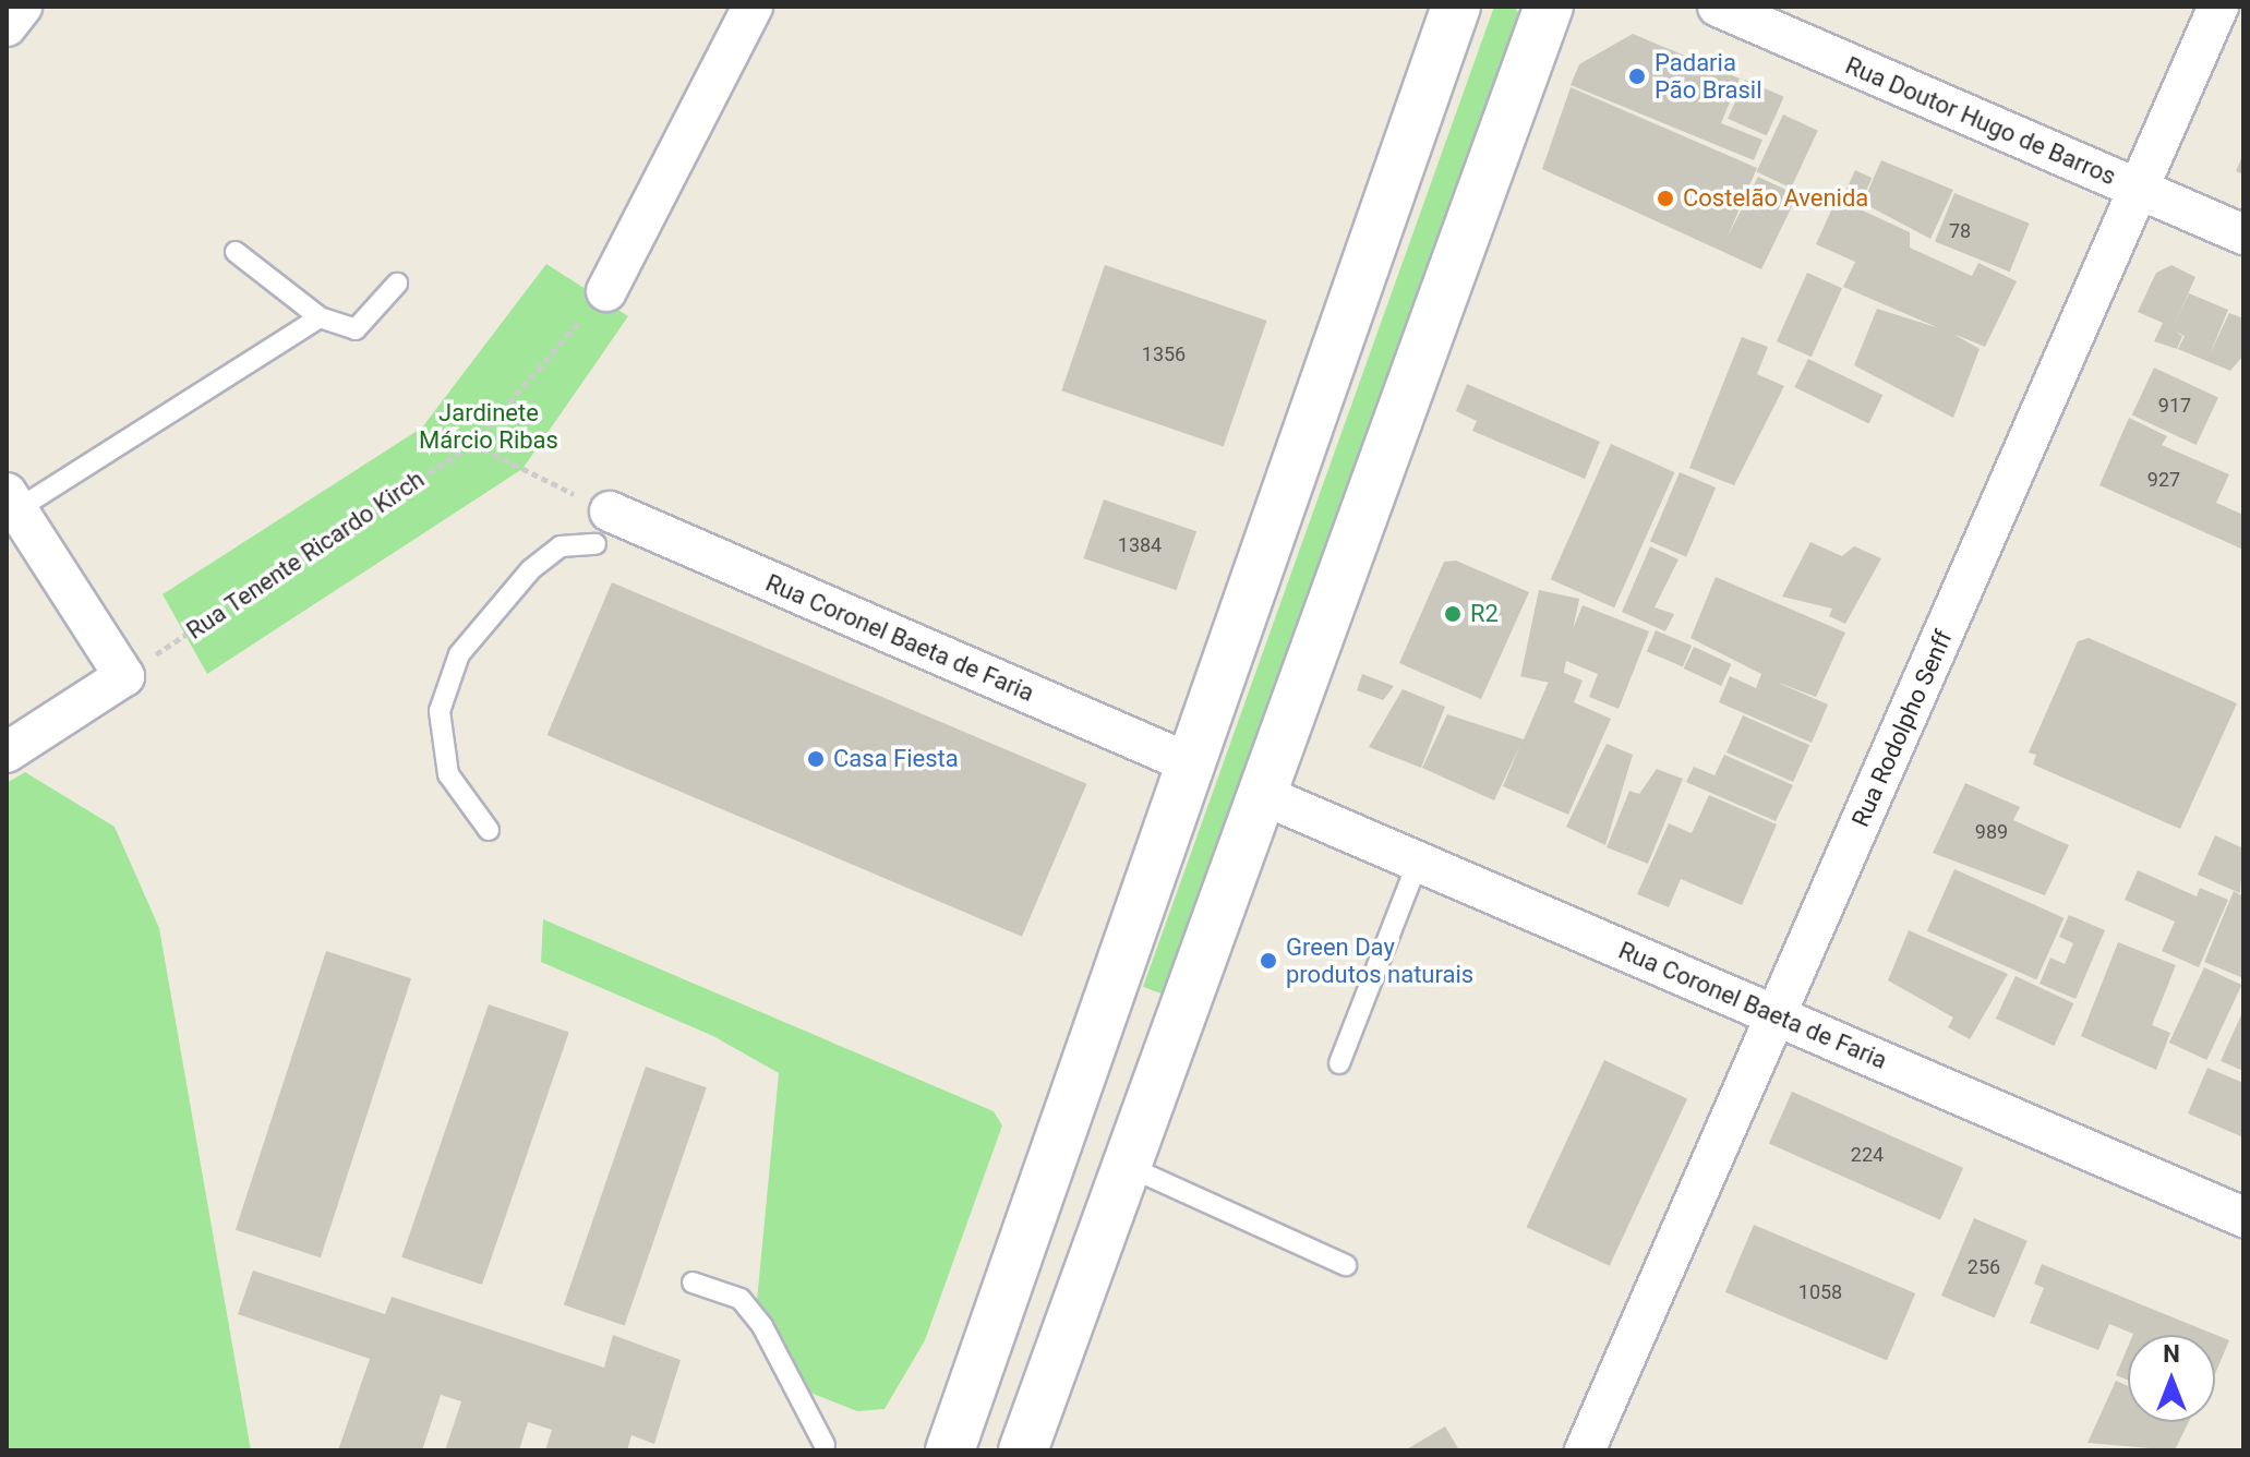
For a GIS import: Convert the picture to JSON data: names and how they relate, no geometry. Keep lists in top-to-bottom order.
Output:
{
  "streets": {
    "street": ["Rua Doutor Hugo de Barros", "Rua Coronel Baeta de Faria", "Rua Rodolpho Senff"],
    "path": ["Rua Tenente Ricardo Kirch"]
  },
  "crossings": [
    ["Rua Doutor Hugo de Barros", "Rua Rodolpho Senff"],
    ["Rua Coronel Baeta de Faria", "Rua Rodolpho Senff"]
  ],
  "parks": ["Jardinete Márcio Ribas"],
  "places": [
    "Padaria Pão Brasil",
    "Costelão Avenida",
    "R2",
    "Casa Fiesta",
    "Green Day produtos naturais"
  ],
  "house_numbers": [
    "78",
    "1356",
    "917",
    "927",
    "1384",
    "989",
    "224",
    "256",
    "1058"
  ],
  "north": "top"
}
